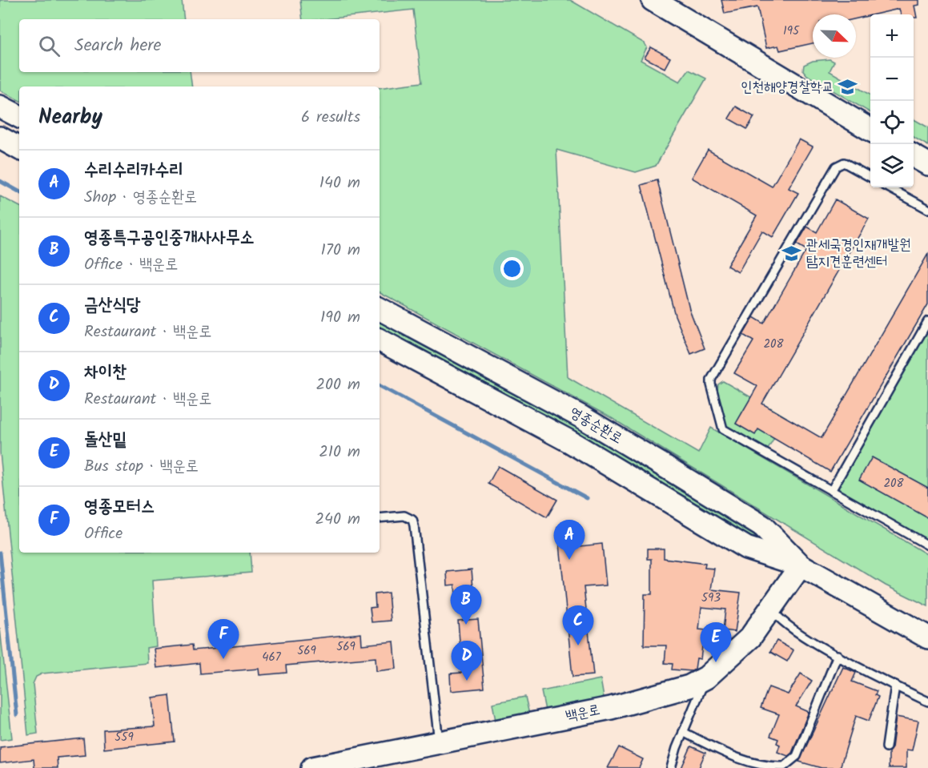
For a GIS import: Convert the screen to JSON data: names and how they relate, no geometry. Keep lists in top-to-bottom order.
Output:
{
  "streets": {
    "main road": ["영종순환로", "백운로"]
  },
  "crossings": [
    ["영종순환로", "백운로"]
  ],
  "places": {
    "school or university": ["인천해양경찰학교", "관세국경인재개발원 탐지견훈련센터"]
  },
  "house_numbers": [
    "195",
    "208",
    "208",
    "593",
    "569",
    "569",
    "467",
    "559"
  ],
  "north": "bottom right",
  "page": {
    "map_buttons": ["+", "−"],
    "search": "Search here",
    "heading": ["Nearby", "6 results"],
    "list": [
      {
        "mark": "A",
        "name": "수리수리카수리",
        "note": "Shop · 영종순환로",
        "value": "140 m"
      },
      {
        "mark": "B",
        "name": "영종특구공인중개사사무소",
        "note": "Office · 백운로",
        "value": "170 m"
      },
      {
        "mark": "C",
        "name": "금산식당",
        "note": "Restaurant · 백운로",
        "value": "190 m"
      },
      {
        "mark": "D",
        "name": "차이찬",
        "note": "Restaurant · 백운로",
        "value": "200 m"
      },
      {
        "mark": "E",
        "name": "돌산밑",
        "note": "Bus stop · 백운로",
        "value": "210 m"
      },
      {
        "mark": "F",
        "name": "영종모터스",
        "note": "Office",
        "value": "240 m"
      }
    ],
    "pins": [
      "A",
      "B",
      "C",
      "F",
      "E",
      "D"
    ]
  }
}
